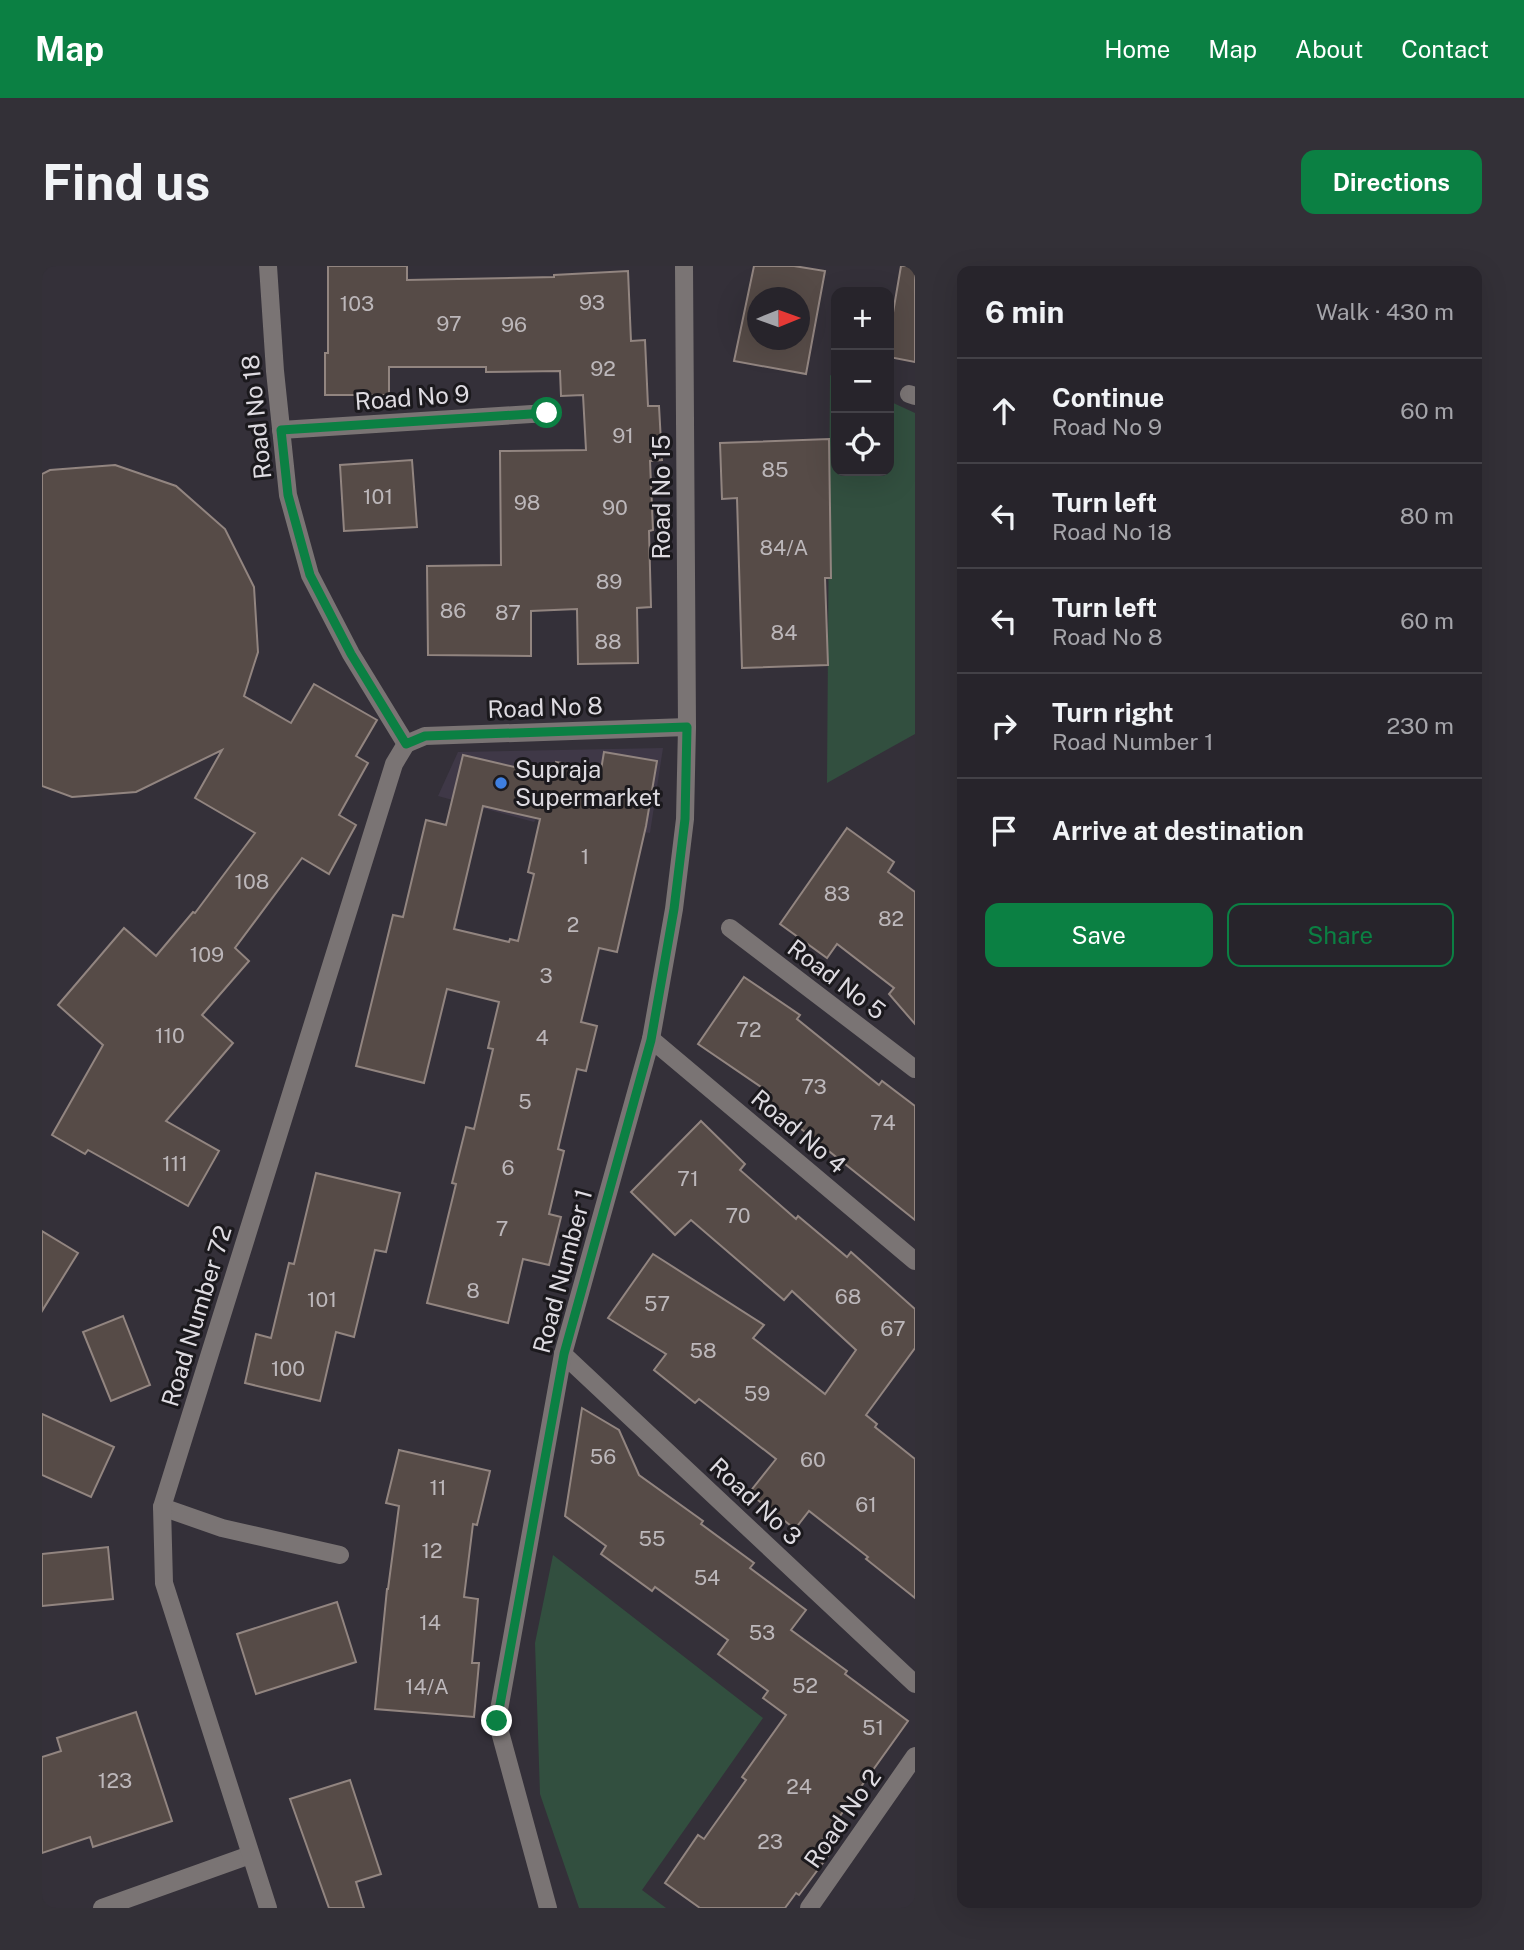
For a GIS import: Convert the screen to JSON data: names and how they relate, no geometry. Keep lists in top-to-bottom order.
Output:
{
  "streets": {
    "street": [
      "Road No 9",
      "Road No 18",
      "Road No 15",
      "Road No 8",
      "Road No 5",
      "Road No 4",
      "Road Number 1",
      "Road Number 72",
      "Road No 3",
      "Road No 2"
    ]
  },
  "crossings": [
    ["Road No 9", "Road No 18"],
    ["Road No 18", "Road No 8"],
    ["Road No 18", "Road Number 72"],
    ["Road No 15", "Road No 8"],
    ["Road No 15", "Road Number 1"],
    ["Road No 8", "Road Number 1"],
    ["Road No 8", "Road Number 72"],
    ["Road No 4", "Road Number 1"],
    ["Road Number 1", "Road No 3"]
  ],
  "places": ["Supraja Supermarket"],
  "house_numbers": [
    "93",
    "103",
    "97",
    "96",
    "92",
    "91",
    "85",
    "101",
    "98",
    "90",
    "84/A",
    "89",
    "86",
    "87",
    "84",
    "88",
    "1",
    "108",
    "83",
    "82",
    "2",
    "109",
    "3",
    "72",
    "110",
    "4",
    "73",
    "5",
    "74",
    "111",
    "6",
    "71",
    "70",
    "7",
    "8",
    "68",
    "101",
    "57",
    "67",
    "58",
    "100",
    "59",
    "56",
    "60",
    "11",
    "61",
    "55",
    "12",
    "54",
    "14",
    "53",
    "52",
    "14/A",
    "51",
    "123",
    "24",
    "23"
  ],
  "north": "right",
  "page": {
    "header": "Map",
    "nav": [
      "Home",
      "Map",
      "About",
      "Contact"
    ],
    "buttons": [
      "Directions",
      ["Save", "Share"]
    ],
    "title": "Find us",
    "heading": ["6 min", "Walk · 430 m"],
    "map_buttons": ["+", "−"],
    "list": [
      ["Continue", "Road No 9", "60 m"],
      ["Turn left", "Road No 18", "80 m"],
      ["Turn left", "Road No 8", "60 m"],
      ["Turn right", "Road Number 1", "230 m"],
      "Arrive at destination"
    ]
  }
}
